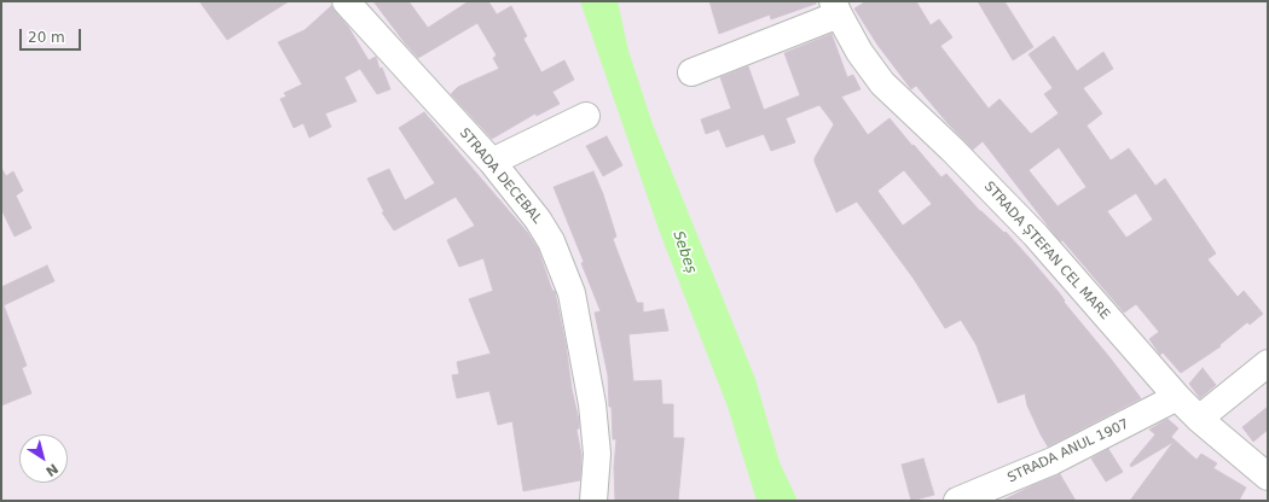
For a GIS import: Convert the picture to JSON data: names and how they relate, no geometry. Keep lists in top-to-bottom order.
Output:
{
  "streets": {
    "street": ["STRADA DECEBAL", "STRADA ȘTEFAN CEL MARE", "STRADA ANUL 1907"]
  },
  "crossings": [
    ["STRADA ȘTEFAN CEL MARE", "STRADA ANUL 1907"]
  ],
  "water": ["Sebeș"],
  "scale_bar": "20 m",
  "north": "bottom right"
}
